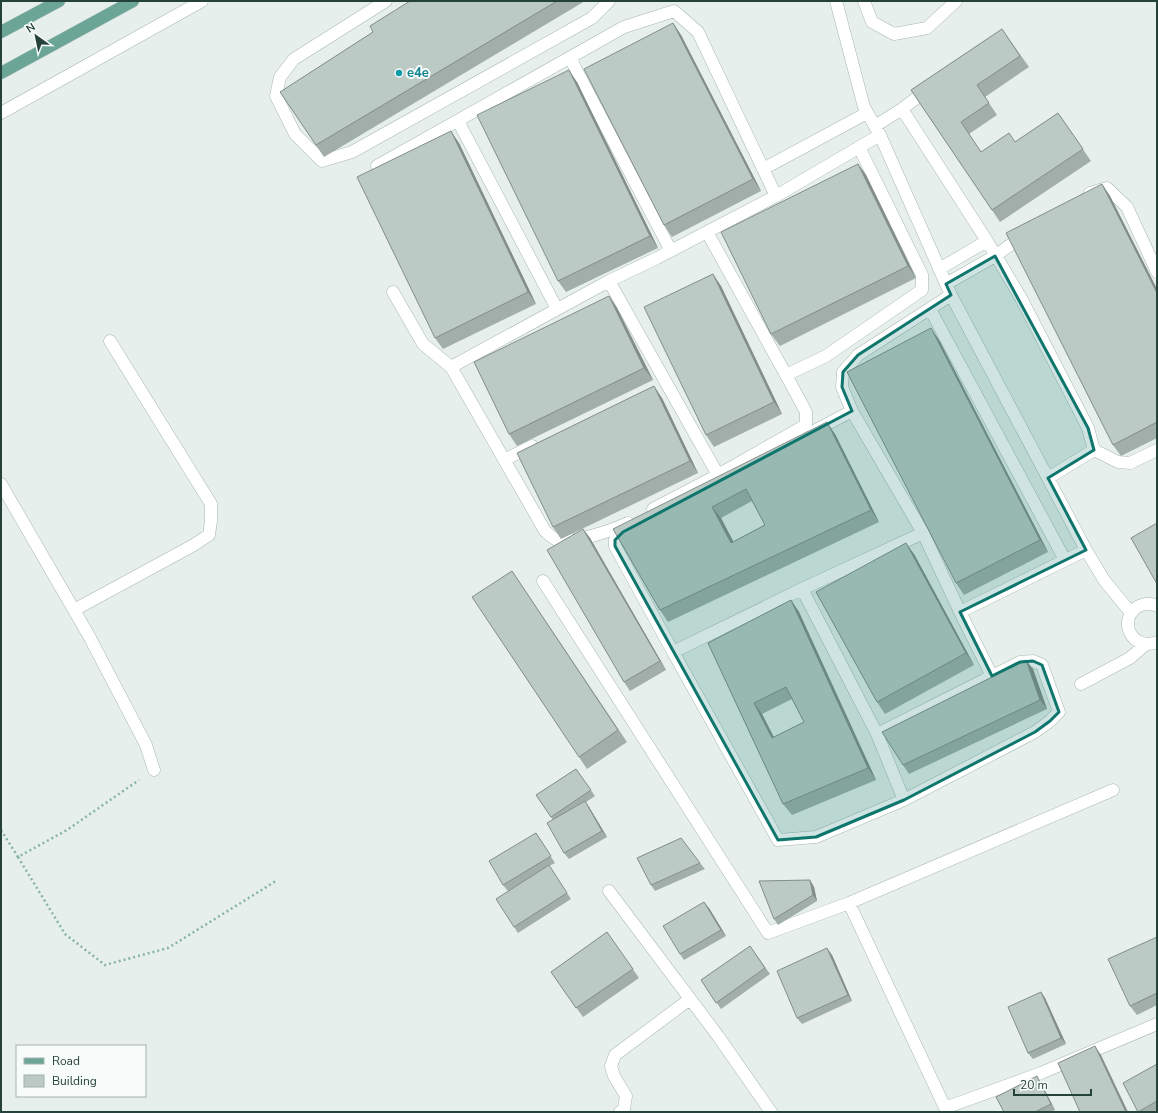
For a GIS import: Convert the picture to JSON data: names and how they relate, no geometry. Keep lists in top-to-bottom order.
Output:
{
  "places": ["e4e"],
  "legend": ["Road", "Building"],
  "scale_bar": "20 m",
  "north": "top left"
}
